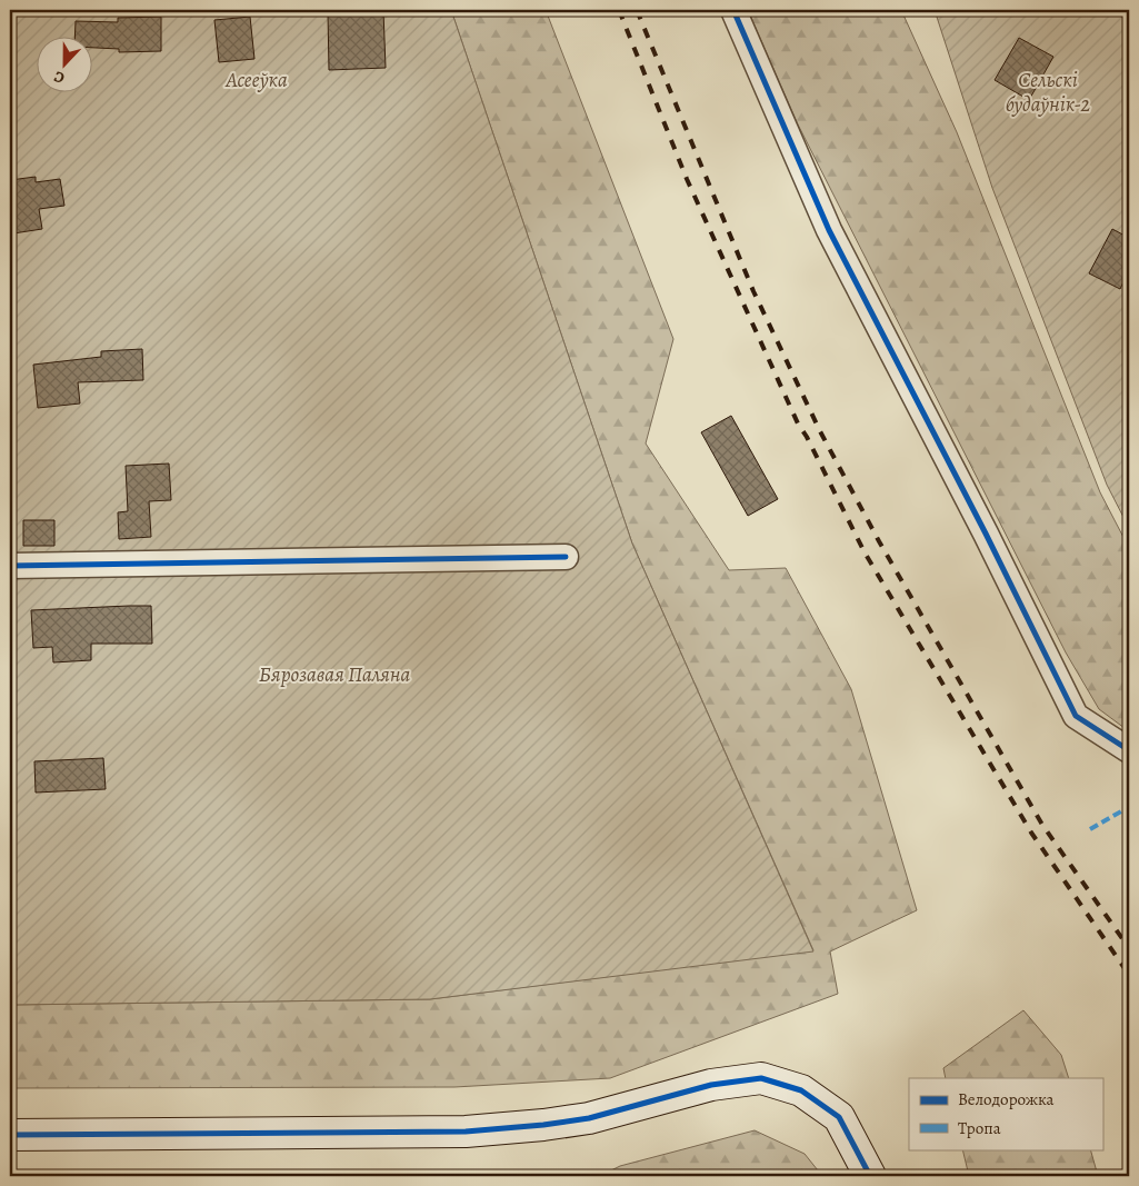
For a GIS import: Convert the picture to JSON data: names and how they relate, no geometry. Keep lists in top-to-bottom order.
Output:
{
  "parks": ["Асееўка", "Сельскі будаўнік-2", "Бярозавая Паляна"],
  "legend": ["Велодорожка", "Тропа"],
  "north": "bottom"
}
